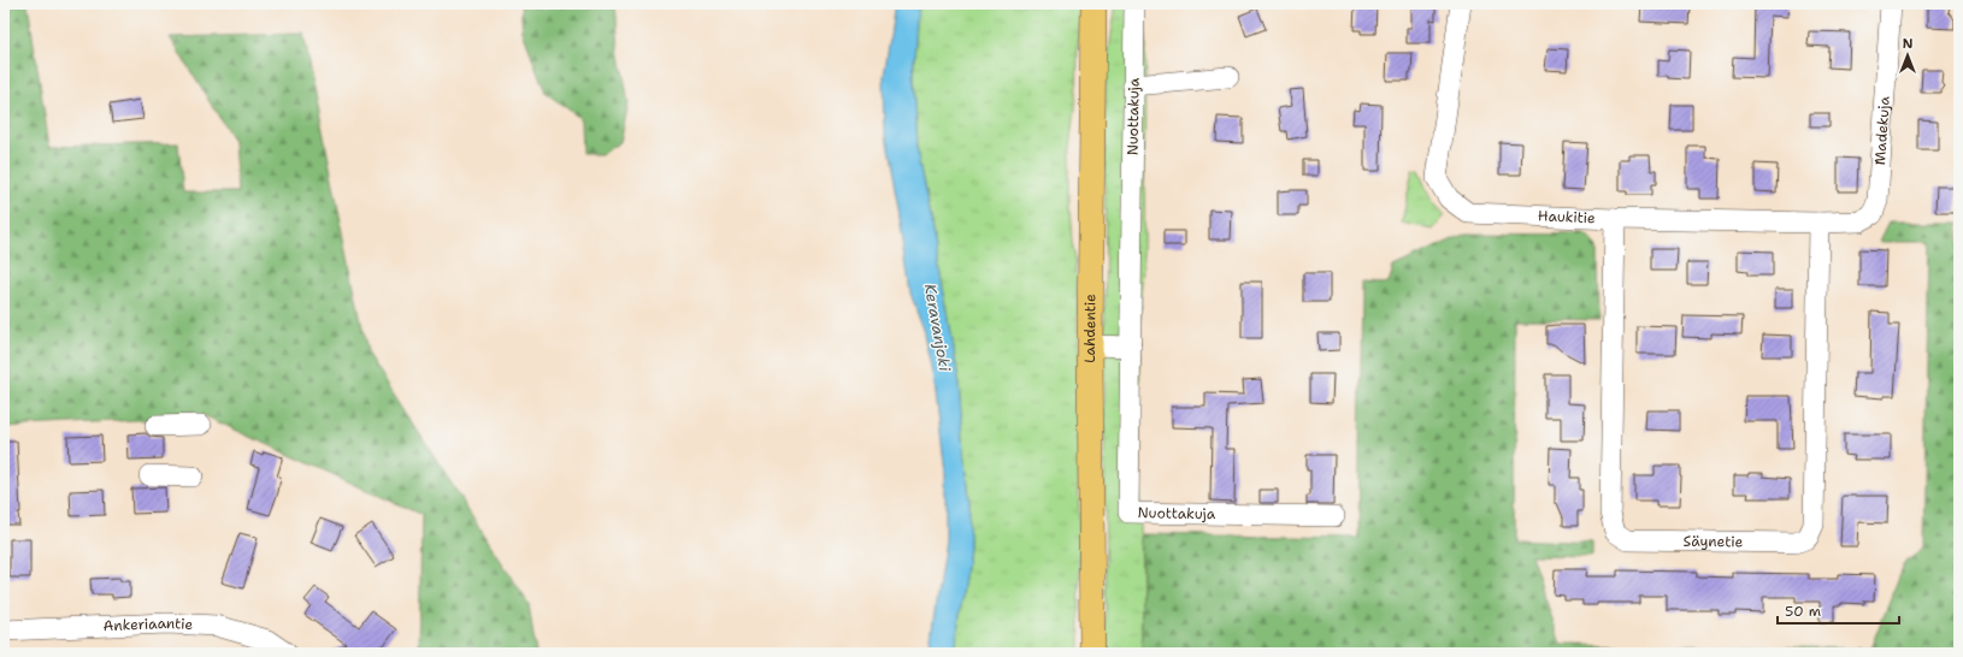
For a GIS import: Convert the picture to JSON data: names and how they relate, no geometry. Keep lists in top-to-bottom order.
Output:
{
  "streets": {
    "main road": ["Lahdentie"],
    "street": [
      "Nuottakuja",
      "Madekuja",
      "Haukitie",
      "Säynetie",
      "Ankeriaantie"
    ]
  },
  "crossings": [
    ["Madekuja", "Haukitie"],
    ["Haukitie", "Säynetie"]
  ],
  "water": ["Keravanjoki"],
  "scale_bar": "50 m",
  "north": "top"
}
